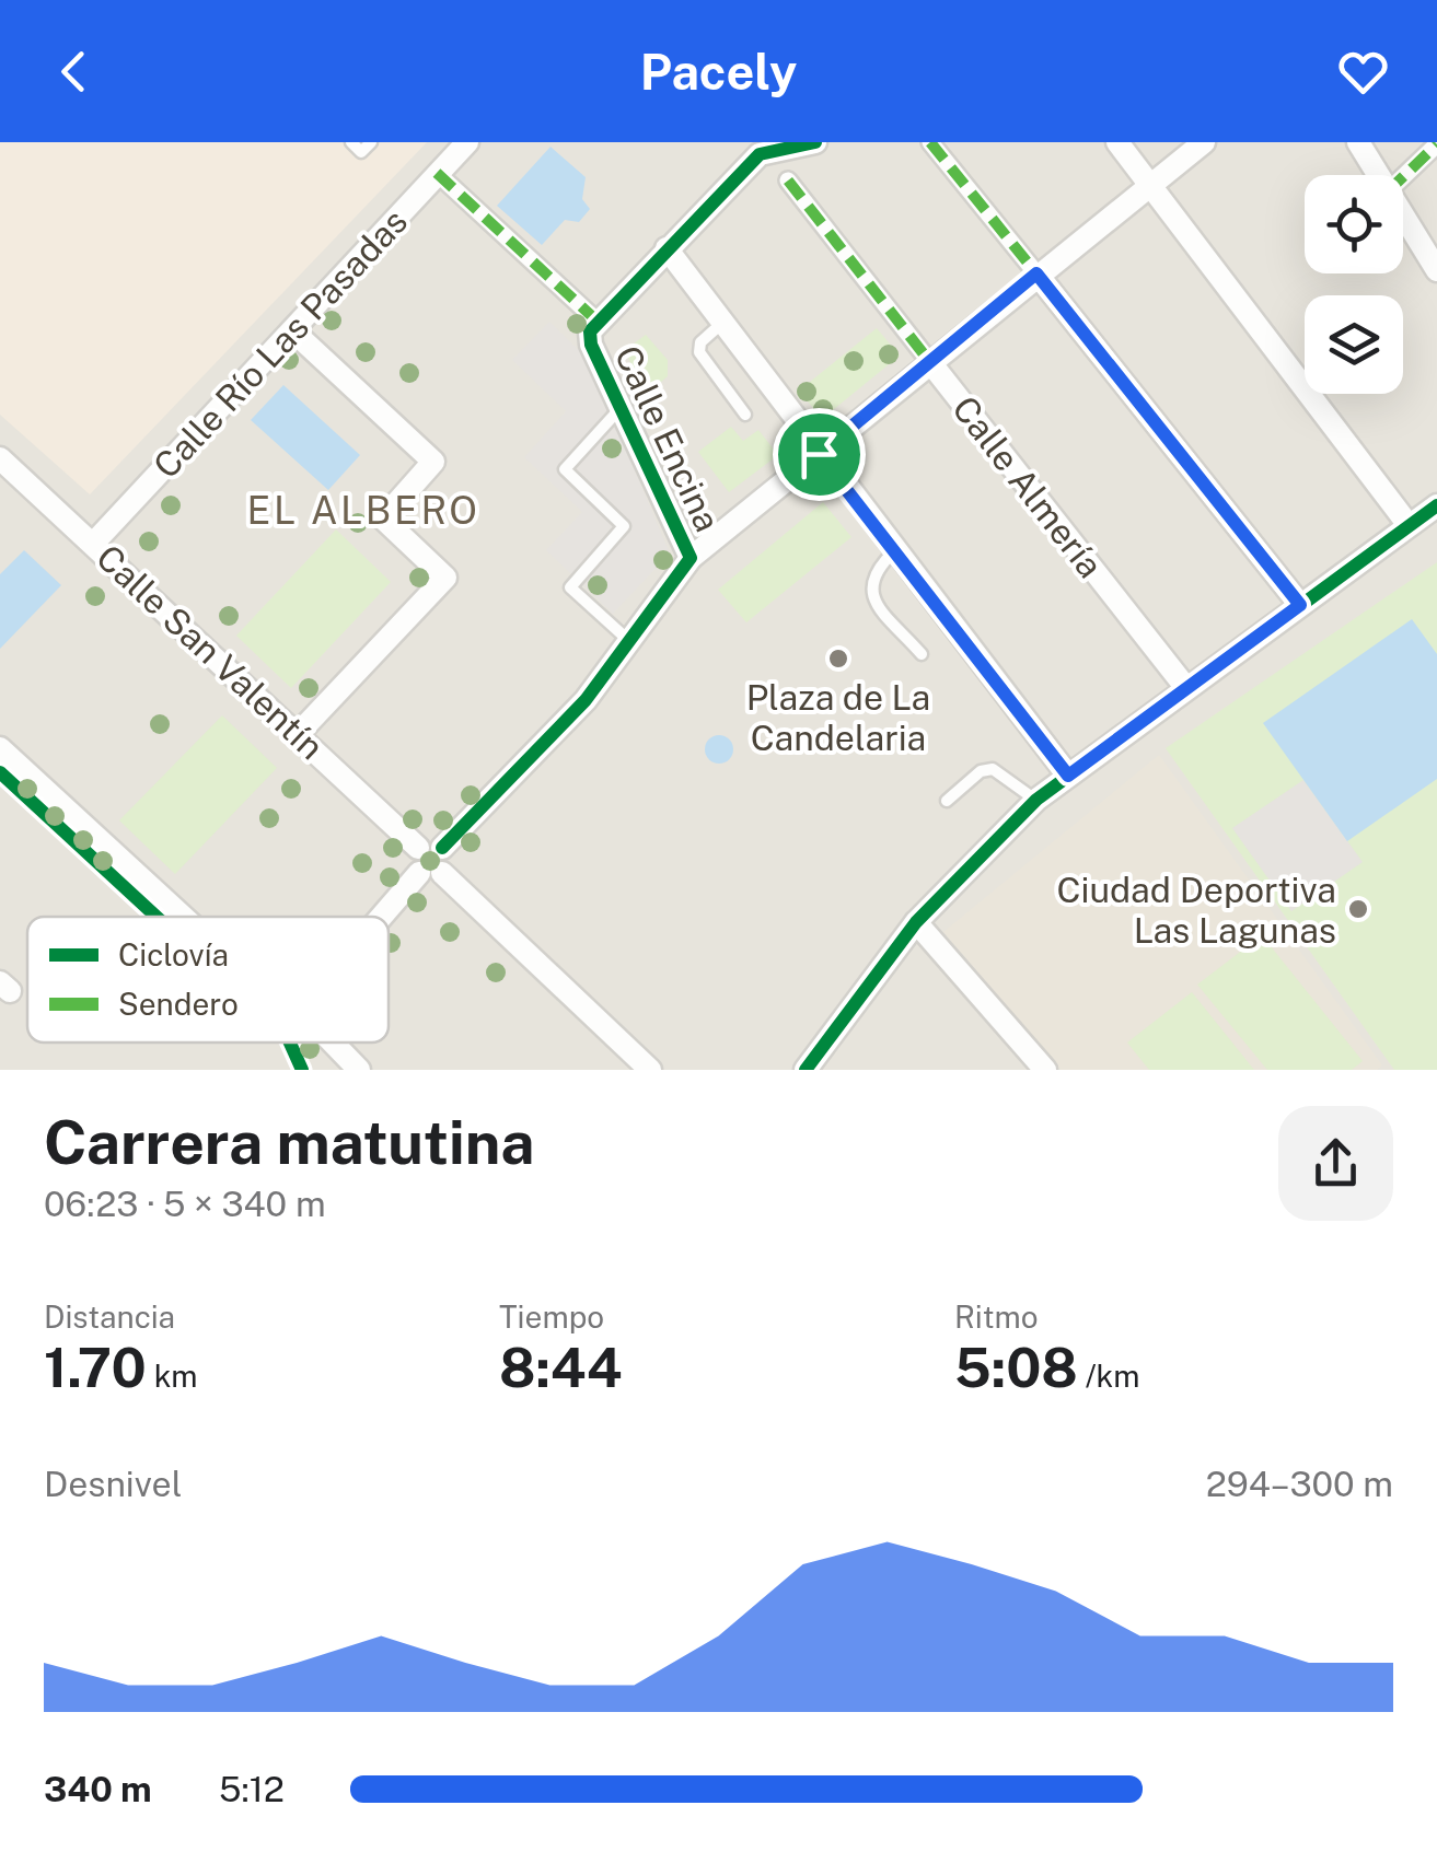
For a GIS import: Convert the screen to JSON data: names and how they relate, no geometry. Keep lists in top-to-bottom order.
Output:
{
  "streets": {
    "street": [
      "Calle Río Las Pasadas",
      "Calle Encina",
      "Calle Almería",
      "Calle San Valentín"
    ]
  },
  "crossings": [
    ["Calle Río Las Pasadas", "Calle San Valentín"],
    ["Calle Encina", "Calle San Valentín"]
  ],
  "districts": ["EL ALBERO"],
  "places": ["Plaza de La Candelaria", "Ciudad Deportiva Las Lagunas"],
  "legend": ["Ciclovía", "Sendero"],
  "page": {
    "header": "Pacely",
    "heading": ["Carrera matutina", "06:23 · 5 × 340 m"],
    "stats": [
      ["Distancia", "1.70 km"],
      ["Tiempo", "8:44"],
      ["Ritmo", "5:08 /km"]
    ],
    "chart": ["Desnivel", "294–300 m"],
    "list": [
      {
        "name": "340 m",
        "note": "5:12"
      }
    ]
  }
}
